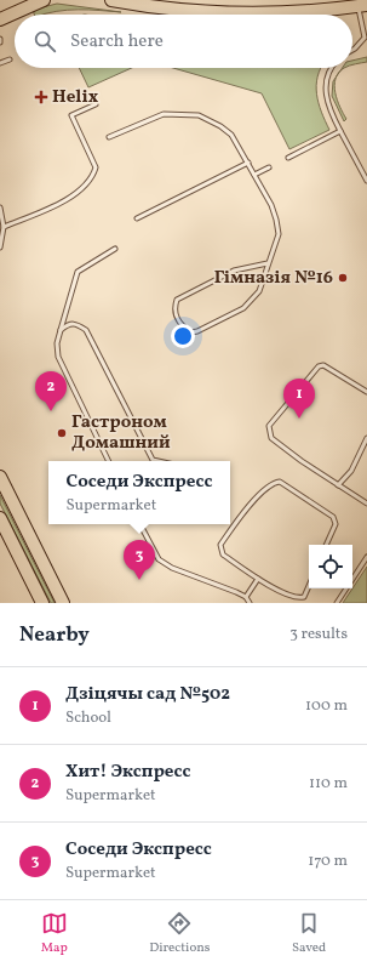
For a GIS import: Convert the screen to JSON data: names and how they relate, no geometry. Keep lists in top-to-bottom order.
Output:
{
  "places": {
    "health": ["Helix"],
    "other": ["Гімназія №16", "Гастроном Домашний"]
  },
  "page": {
    "search": "Search here",
    "pins": ["2", "1", "3"],
    "popup": ["Соседи Экспресс", "Supermarket"],
    "heading": ["Nearby", "3 results"],
    "list": [
      {
        "mark": "1",
        "name": "Дзіцячы сад №502",
        "note": "School",
        "value": "100 m"
      },
      {
        "mark": "2",
        "name": "Хит! Экспресс",
        "note": "Supermarket",
        "value": "110 m"
      },
      {
        "mark": "3",
        "name": "Соседи Экспресс",
        "note": "Supermarket",
        "value": "170 m"
      }
    ],
    "nav": ["Map", "Directions", "Saved"]
  }
}
